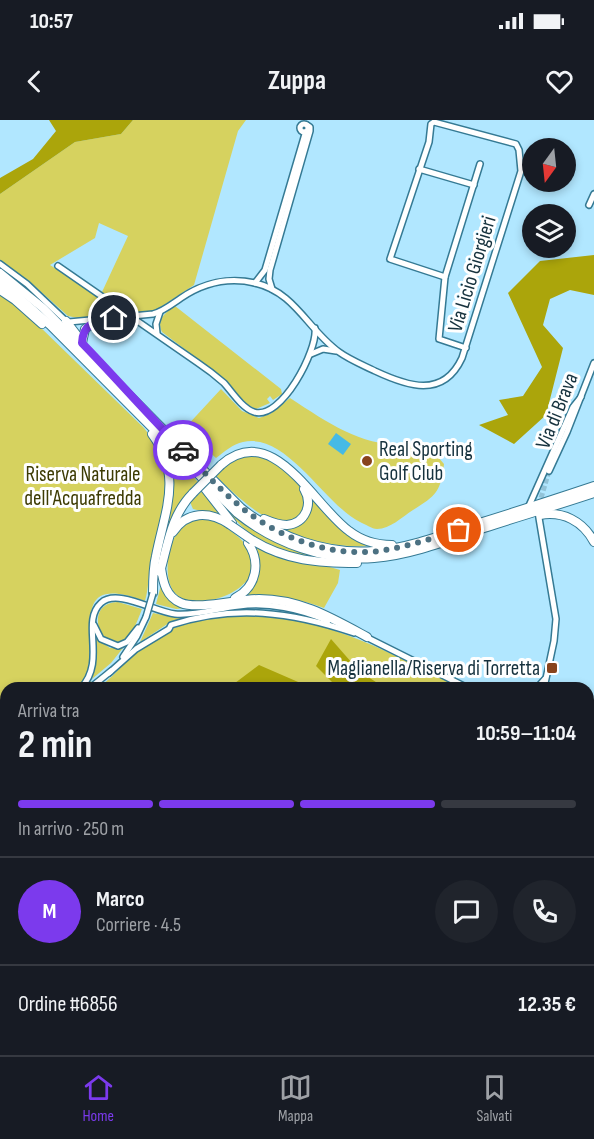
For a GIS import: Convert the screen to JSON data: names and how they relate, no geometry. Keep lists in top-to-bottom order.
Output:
{
  "streets": {
    "street": ["Via Licio Giorgieri", "Via di Brava"]
  },
  "parks": ["Riserva Naturale dell'Acquafredda"],
  "places": {
    "other": ["Real Sporting Golf Club"],
    "transit": ["Maglianella/Riserva di Torretta"]
  },
  "north": "bottom",
  "page": {
    "status": "10:57",
    "header": "Zuppa",
    "heading": ["2 min", "Arriva tra", "10:59–11:04"],
    "panel": [
      "Marco",
      "Corriere · 4.5",
      "Ordine #6856",
      "12.35 €"
    ],
    "bar": "In arrivo · 250 m",
    "round": "M",
    "tabs": ["Home", "Mappa", "Salvati"]
  }
}
